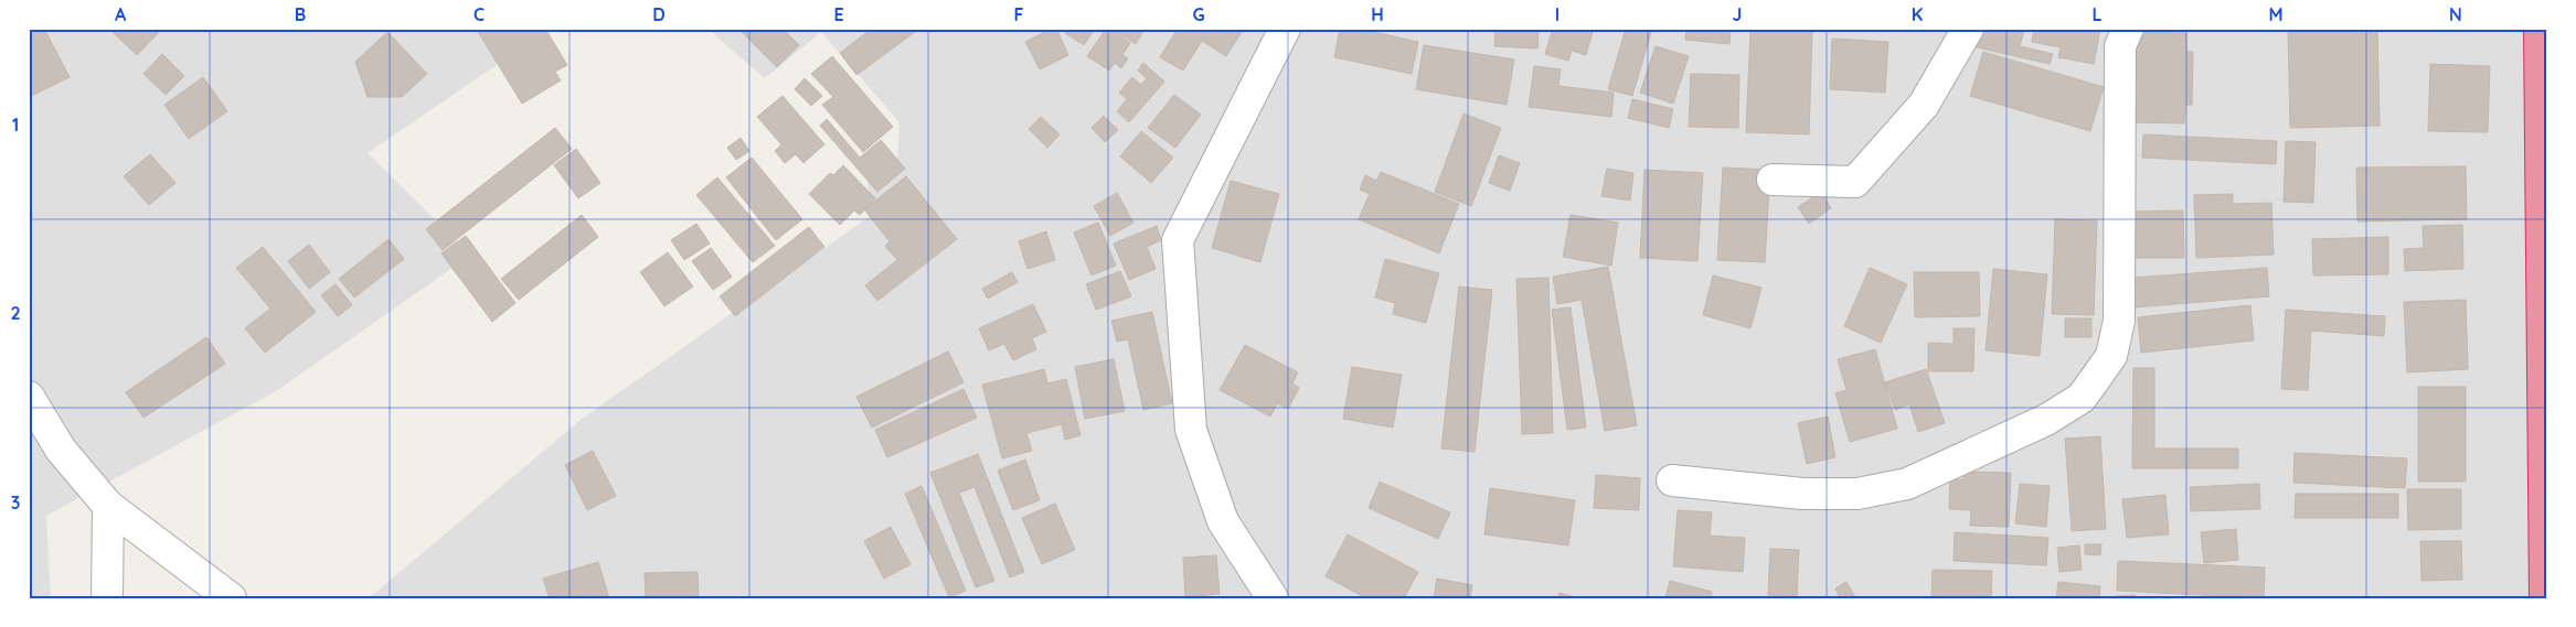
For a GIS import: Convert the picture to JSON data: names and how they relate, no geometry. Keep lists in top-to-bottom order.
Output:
{
  "grid": {
    "columns": [
      "A",
      "B",
      "C",
      "D",
      "E",
      "F",
      "G",
      "H",
      "I",
      "J",
      "K",
      "L",
      "M",
      "N"
    ],
    "rows": ["1", "2", "3"]
  }
}
